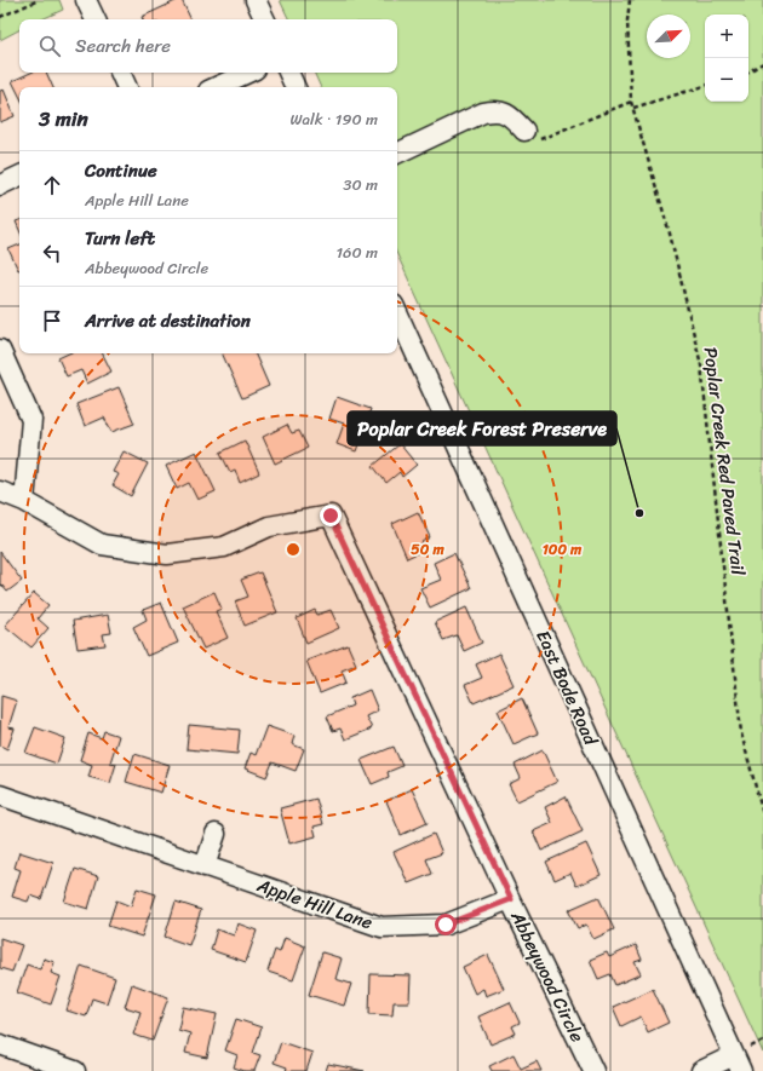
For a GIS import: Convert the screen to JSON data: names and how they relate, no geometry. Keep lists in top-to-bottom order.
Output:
{
  "streets": {
    "street": ["East Bode Road", "Apple Hill Lane", "Abbeywood Circle"],
    "path": ["Poplar Creek Red Paved Trail"]
  },
  "crossings": [
    ["Apple Hill Lane", "Abbeywood Circle"]
  ],
  "places": ["Poplar Creek Forest Preserve"],
  "north": "top right",
  "page": {
    "map_buttons": ["+", "−"],
    "search": "Search here",
    "heading": ["3 min", "Walk · 190 m"],
    "list": [
      ["Continue", "Apple Hill Lane", "30 m"],
      ["Turn left", "Abbeywood Circle", "160 m"],
      "Arrive at destination"
    ]
  },
  "rings": ["50 m", "100 m"]
}
